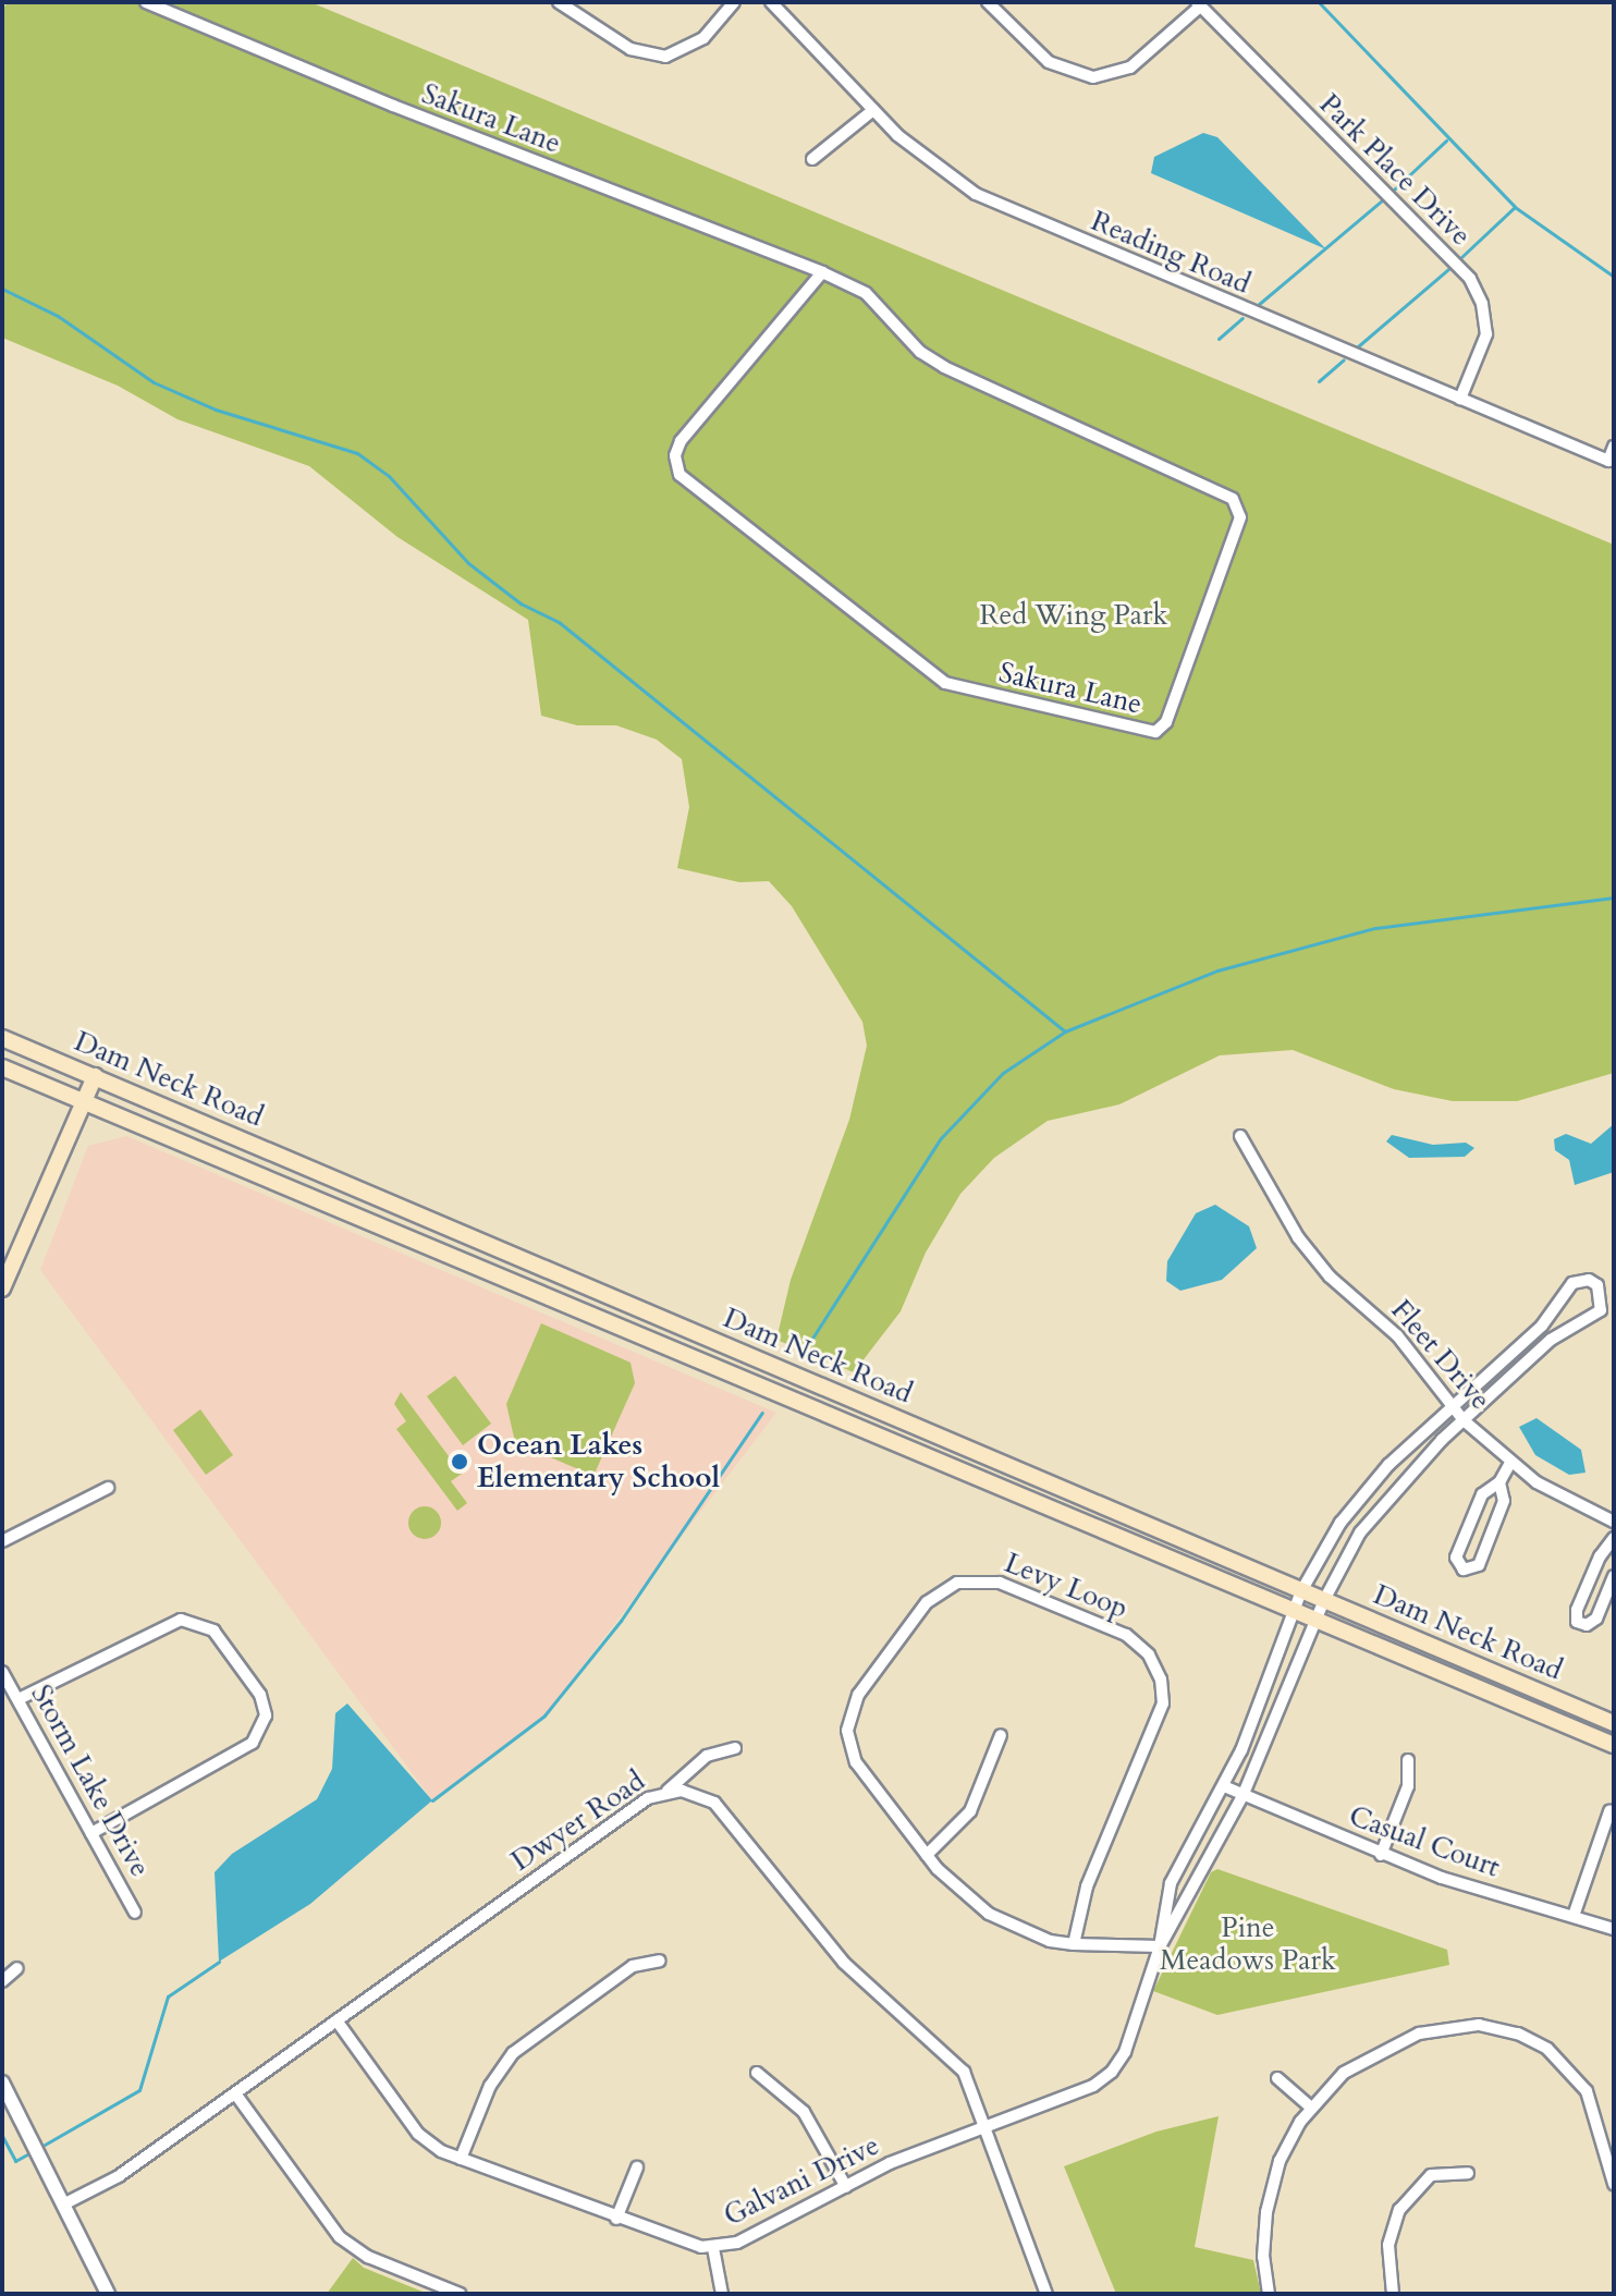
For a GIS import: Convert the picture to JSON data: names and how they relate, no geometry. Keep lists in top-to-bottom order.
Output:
{
  "streets": {
    "main road": ["Dam Neck Road"],
    "street": [
      "Sakura Lane",
      "Park Place Drive",
      "Reading Road",
      "Fleet Drive",
      "Levy Loop",
      "Storm Lake Drive",
      "Dwyer Road",
      "Casual Court",
      "Galvani Drive"
    ]
  },
  "crossings": [
    ["Park Place Drive", "Reading Road"],
    ["Dam Neck Road", "Galvani Drive"],
    ["Fleet Drive", "Galvani Drive"],
    ["Levy Loop", "Galvani Drive"],
    ["Dwyer Road", "Galvani Drive"],
    ["Casual Court", "Galvani Drive"]
  ],
  "parks": ["Red Wing Park", "Pine Meadows Park"],
  "places": ["Ocean Lakes Elementary School"]
}
